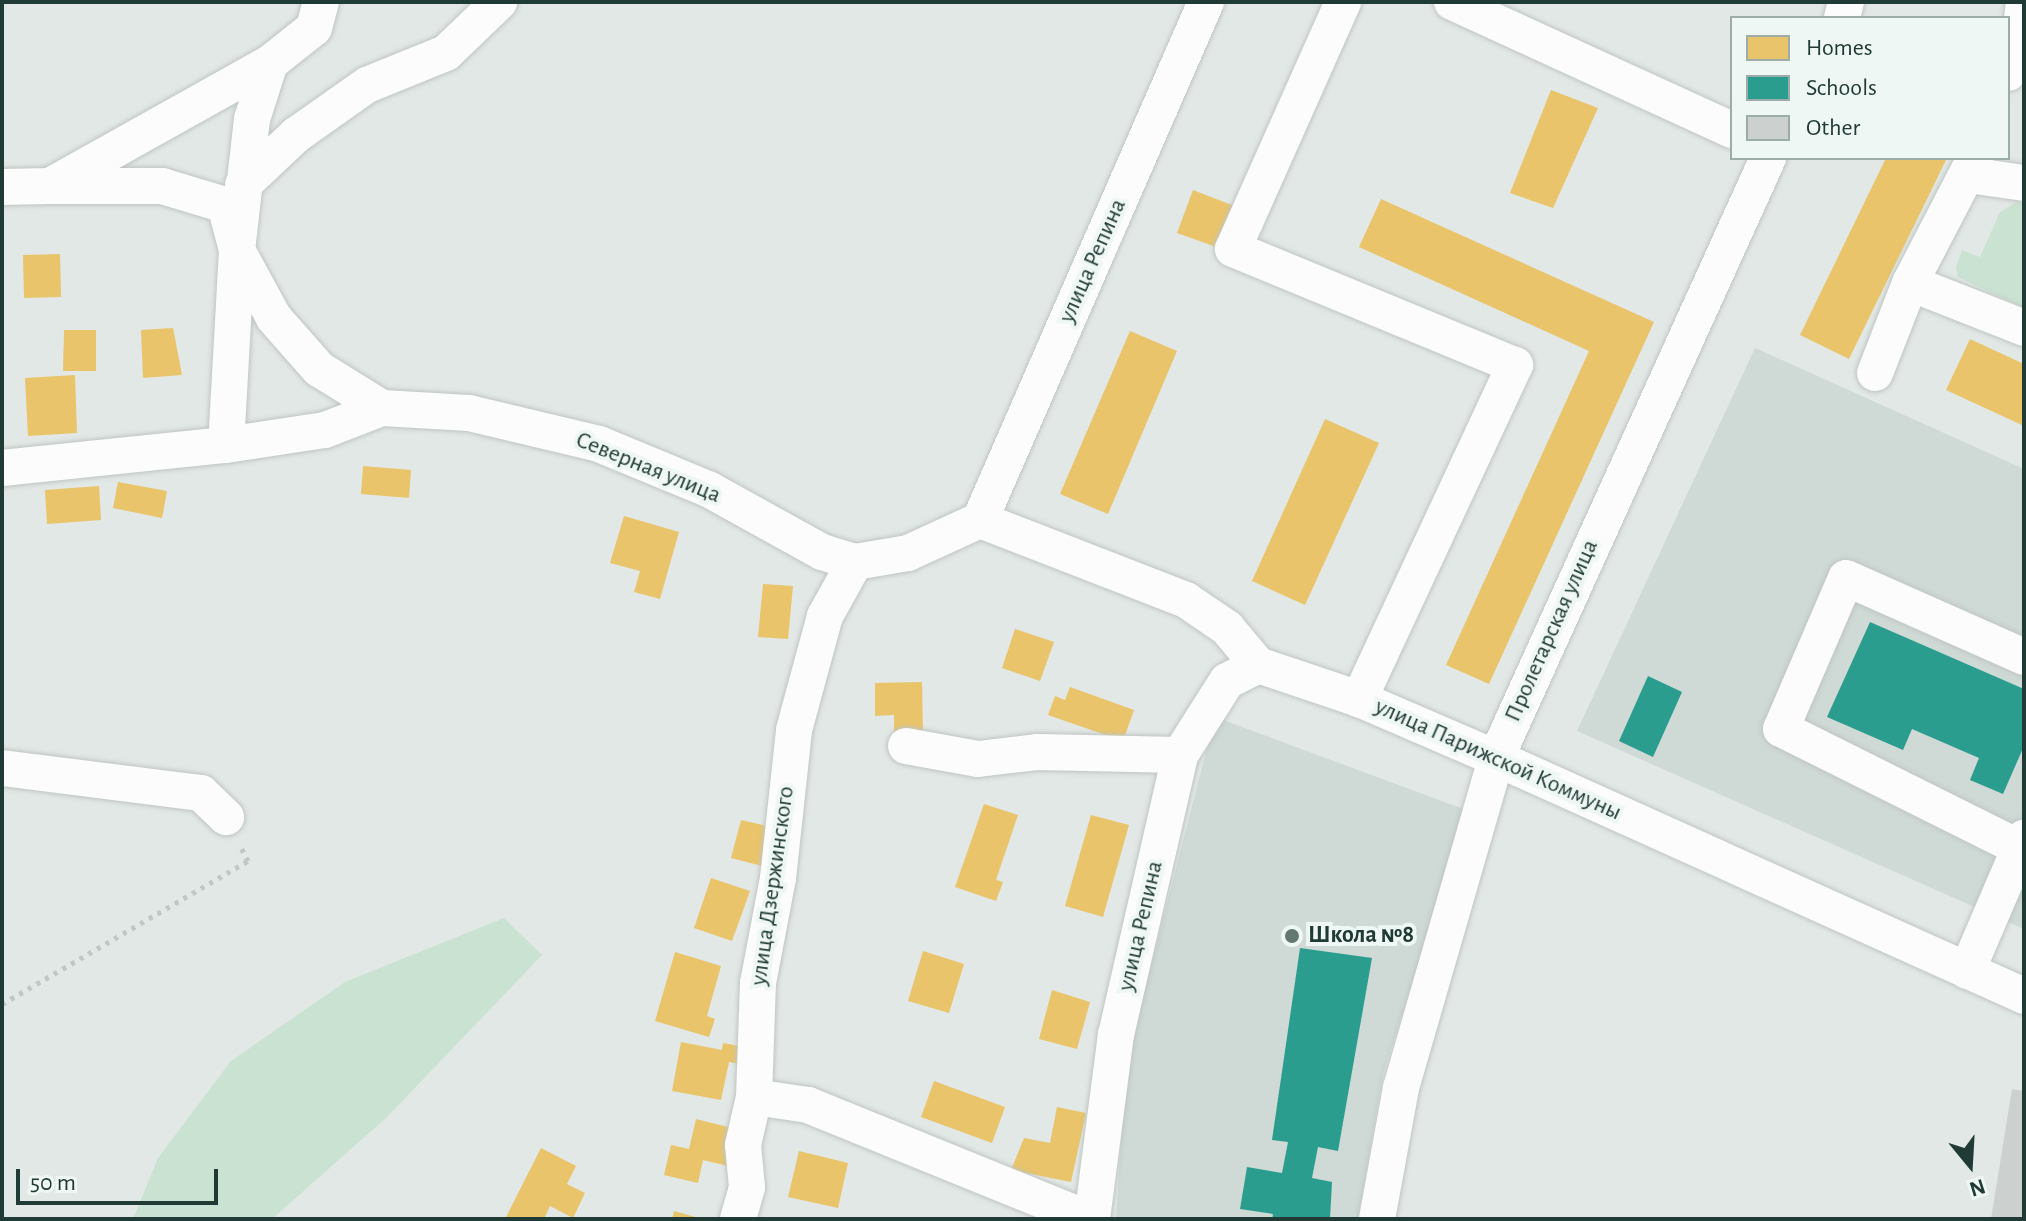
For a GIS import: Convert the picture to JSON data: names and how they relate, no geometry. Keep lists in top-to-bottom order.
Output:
{
  "streets": {
    "street": [
      "улица Репина",
      "Северная улица",
      "Пролетарская улица",
      "улица Парижской Коммуны",
      "улица Дзержинского"
    ]
  },
  "crossings": [
    ["улица Репина", "улица Парижской Коммуны"],
    ["Северная улица", "улица Дзержинского"],
    ["Пролетарская улица", "улица Парижской Коммуны"]
  ],
  "places": ["Школа №8"],
  "legend": ["Homes", "Schools", "Other"],
  "scale_bar": "50 m",
  "north": "bottom"
}
